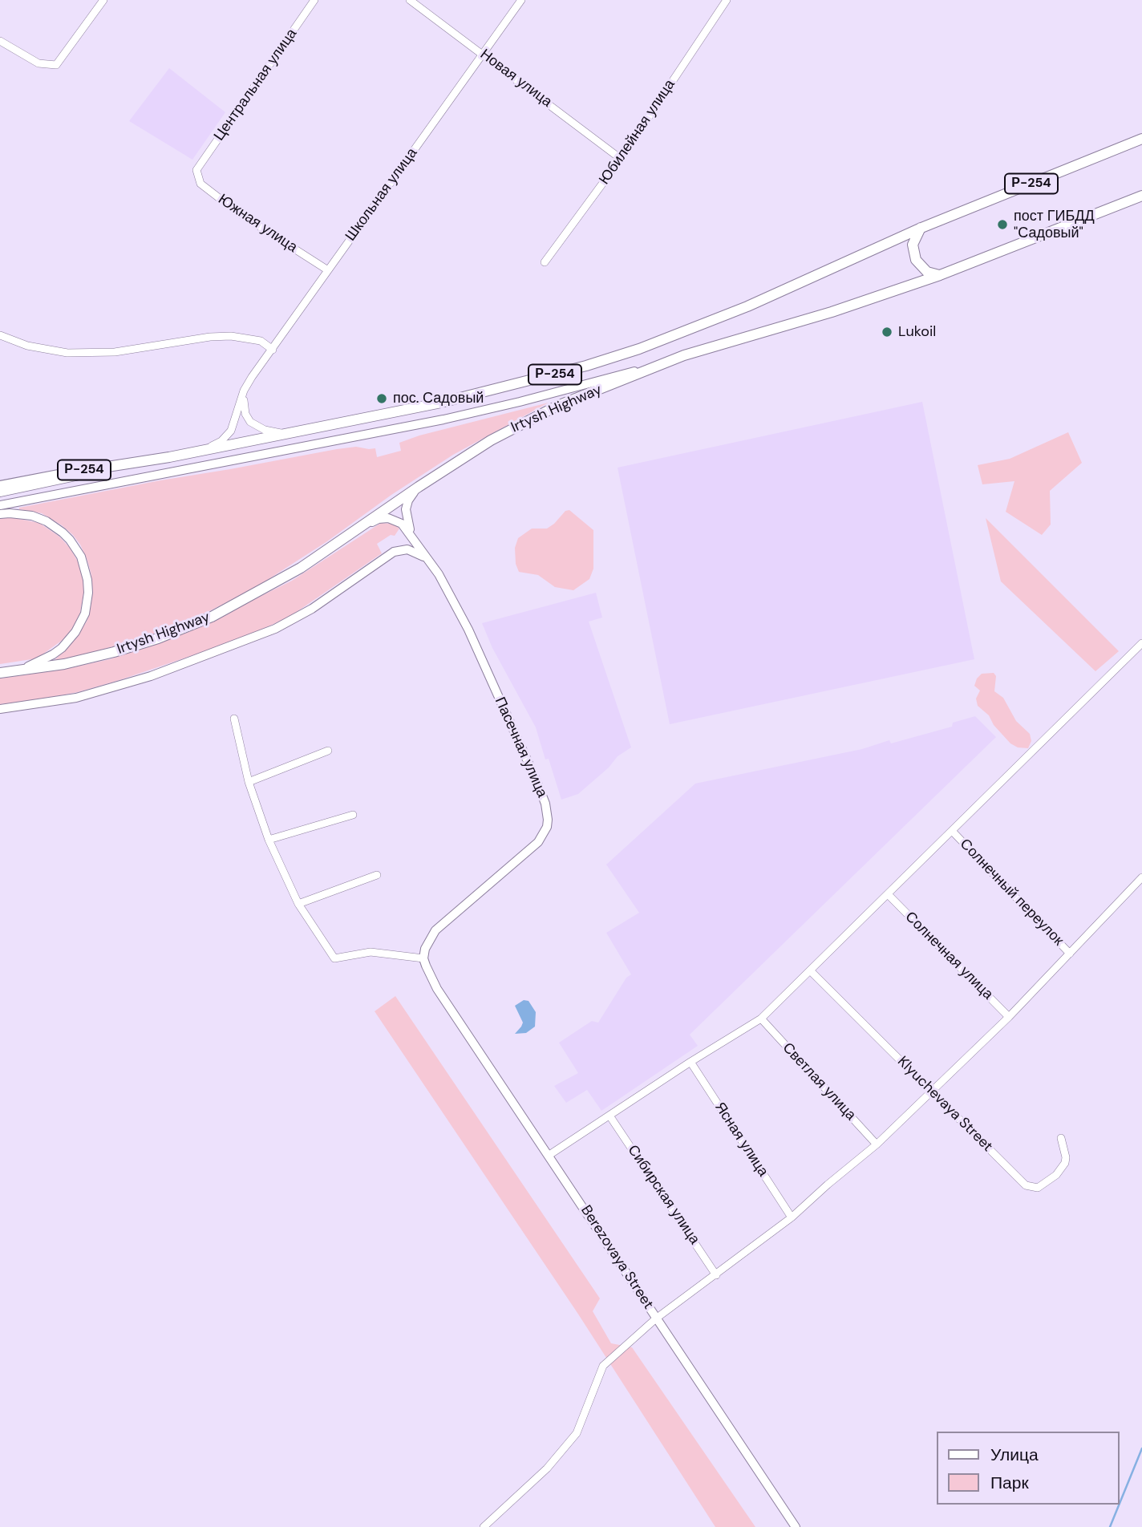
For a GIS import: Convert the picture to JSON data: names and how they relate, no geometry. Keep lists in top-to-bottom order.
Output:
{
  "streets": {
    "highway": ["Р-254", "Irtysh Highway"],
    "main road": ["Пасечная улица", "Berezovaya Street"],
    "street": [
      "Новая улица",
      "Центральная улица",
      "Юбилейная улица",
      "Школьная улица",
      "Южная улица",
      "Солнечный переулок",
      "Солнечная улица",
      "Светлая улица",
      "Klyuchevaya Street",
      "Ясная улица",
      "Сибирская улица"
    ]
  },
  "crossings": [
    ["Новая улица", "Юбилейная улица"],
    ["Новая улица", "Школьная улица"],
    ["Центральная улица", "Южная улица"],
    ["Школьная улица", "Южная улица"],
    ["Школьная улица", "Irtysh Highway"],
    ["Пасечная улица", "Berezovaya Street"]
  ],
  "places": ["пост ГИБДД \"Садовый\"", "Lukoil", "пос. Садовый"],
  "legend": ["Улица", "Парк"]
}
